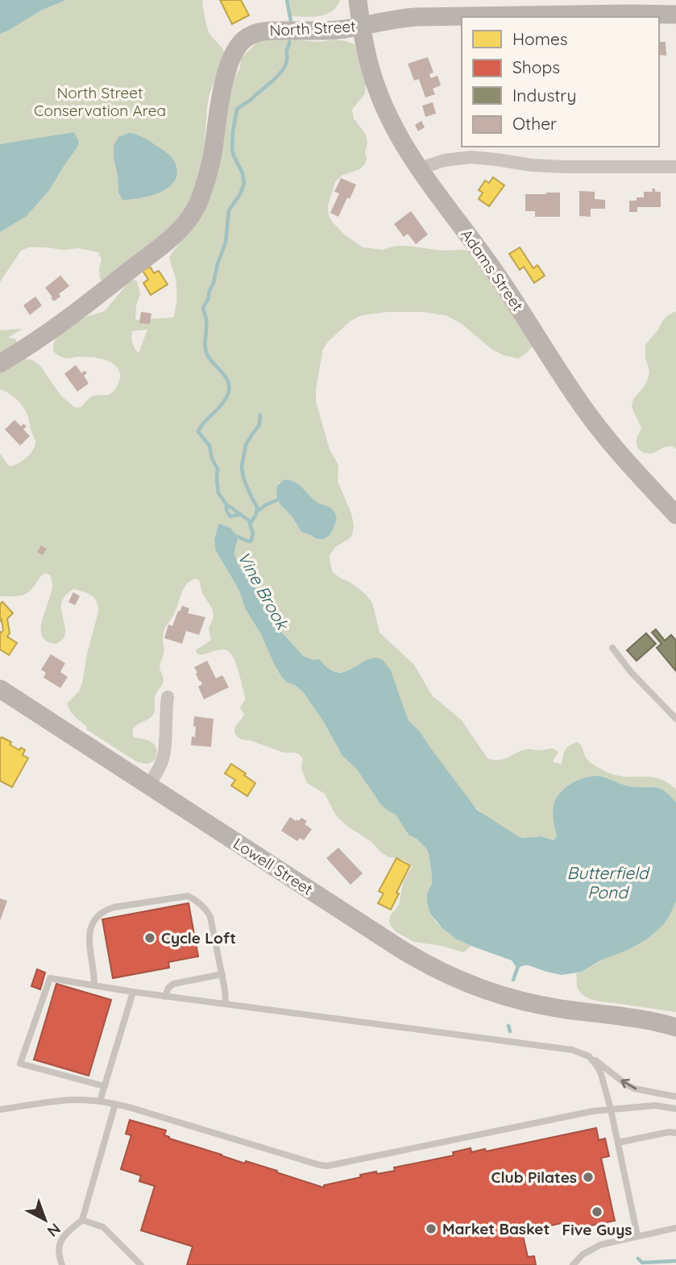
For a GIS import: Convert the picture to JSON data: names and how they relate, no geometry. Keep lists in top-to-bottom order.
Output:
{
  "streets": {
    "main road": ["North Street", "Adams Street", "Lowell Street"]
  },
  "crossings": [
    ["North Street", "Adams Street"]
  ],
  "water": ["Vine Brook", "Butterfield Pond"],
  "parks": ["North Street Conservation Area"],
  "places": [
    "Cycle Loft",
    "Club Pilates",
    "Five Guys",
    "Market Basket"
  ],
  "legend": [
    "Homes",
    "Shops",
    "Industry",
    "Other"
  ],
  "north": "bottom right"
}
